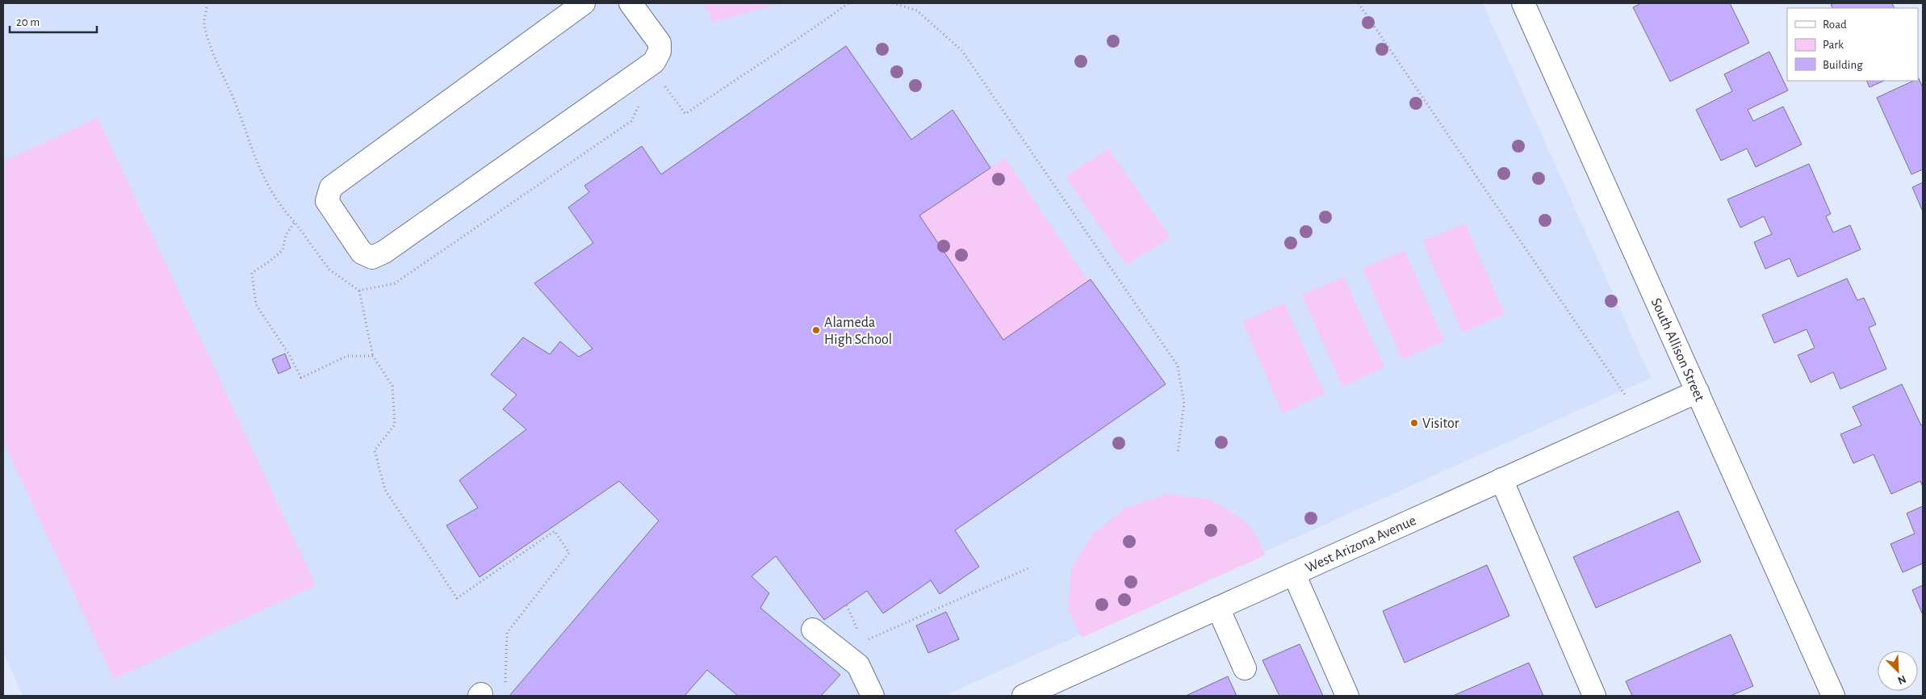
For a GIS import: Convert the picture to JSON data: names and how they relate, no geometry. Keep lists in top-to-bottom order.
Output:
{
  "streets": {
    "street": ["South Allison Street", "West Arizona Avenue"]
  },
  "crossings": [
    ["South Allison Street", "West Arizona Avenue"]
  ],
  "places": ["Alameda High School", "Visitor"],
  "legend": ["Road", "Park", "Building"],
  "scale_bar": "20 m",
  "north": "bottom right"
}
